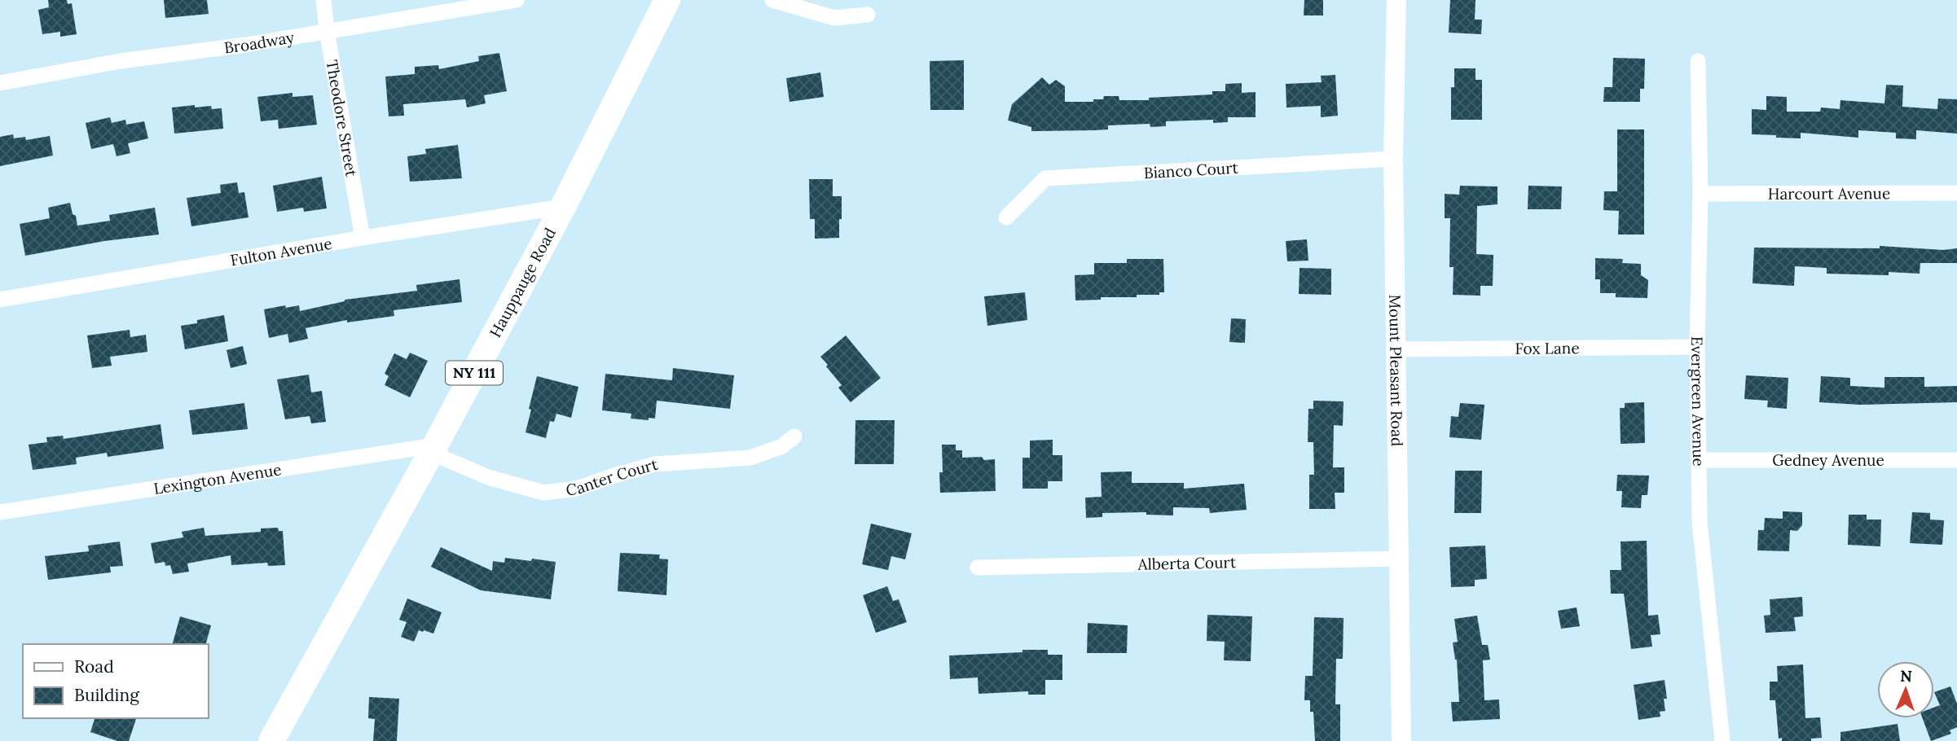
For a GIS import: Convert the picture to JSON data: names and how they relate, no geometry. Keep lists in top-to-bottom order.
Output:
{
  "streets": {
    "main road": ["Hauppauge Road", "NY 111"],
    "street": [
      "Broadway",
      "Theodore Street",
      "Bianco Court",
      "Harcourt Avenue",
      "Fulton Avenue",
      "Fox Lane",
      "Mount Pleasant Road",
      "Evergreen Avenue",
      "Gedney Avenue",
      "Canter Court",
      "Lexington Avenue",
      "Alberta Court"
    ]
  },
  "crossings": [
    ["Broadway", "Theodore Street"],
    ["Theodore Street", "Fulton Avenue"],
    ["Bianco Court", "Mount Pleasant Road"],
    ["Harcourt Avenue", "Evergreen Avenue"],
    ["Fulton Avenue", "Hauppauge Road"],
    ["Hauppauge Road", "Canter Court"],
    ["Hauppauge Road", "Lexington Avenue"],
    ["Fox Lane", "Mount Pleasant Road"],
    ["Fox Lane", "Evergreen Avenue"],
    ["Mount Pleasant Road", "Alberta Court"],
    ["Evergreen Avenue", "Gedney Avenue"],
    ["Canter Court", "Lexington Avenue"]
  ],
  "legend": ["Road", "Building"],
  "north": "top"
}
